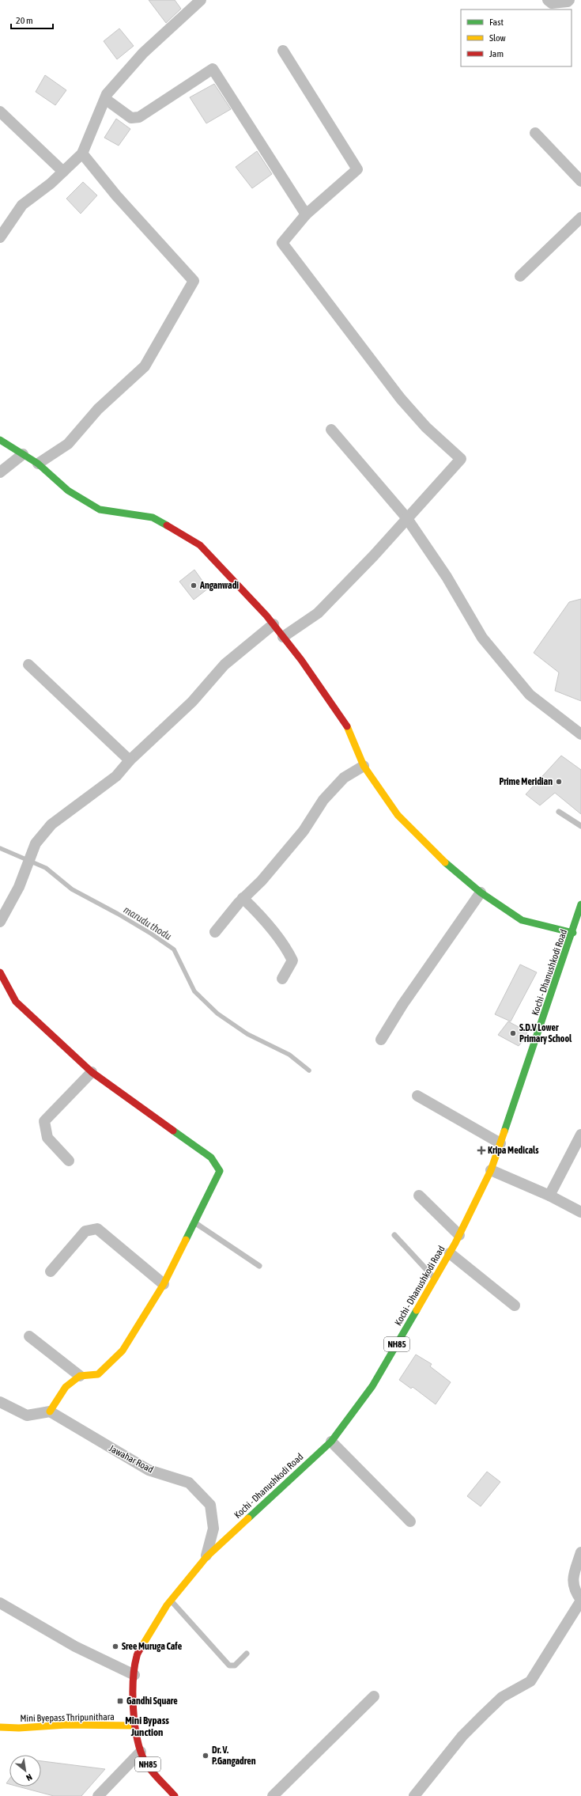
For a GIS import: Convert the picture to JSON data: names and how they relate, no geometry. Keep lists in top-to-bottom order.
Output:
{
  "streets": {
    "main road": ["Kochi - Dhanushkodi Road", "NH85", "Mini Byepass Thripunithara"],
    "street": ["Jawahar Road"]
  },
  "crossings": [
    ["Kochi - Dhanushkodi Road", "Jawahar Road"],
    ["Kochi - Dhanushkodi Road", "Mini Byepass Thripunithara"]
  ],
  "districts": ["Mini Bypass Junction"],
  "water": ["marudu thodu"],
  "places": {
    "other": [
      "Anganwadi",
      "Prime Meridian",
      "S.D.V Lower Primary School",
      "Sree Muruga Cafe",
      "Dr. V. P.Gangadren"
    ],
    "health": ["Kripa Medicals"],
    "transit": ["Gandhi Square"]
  },
  "legend": ["Fast", "Slow", "Jam"],
  "scale_bar": "20 m",
  "north": "bottom right"
}
